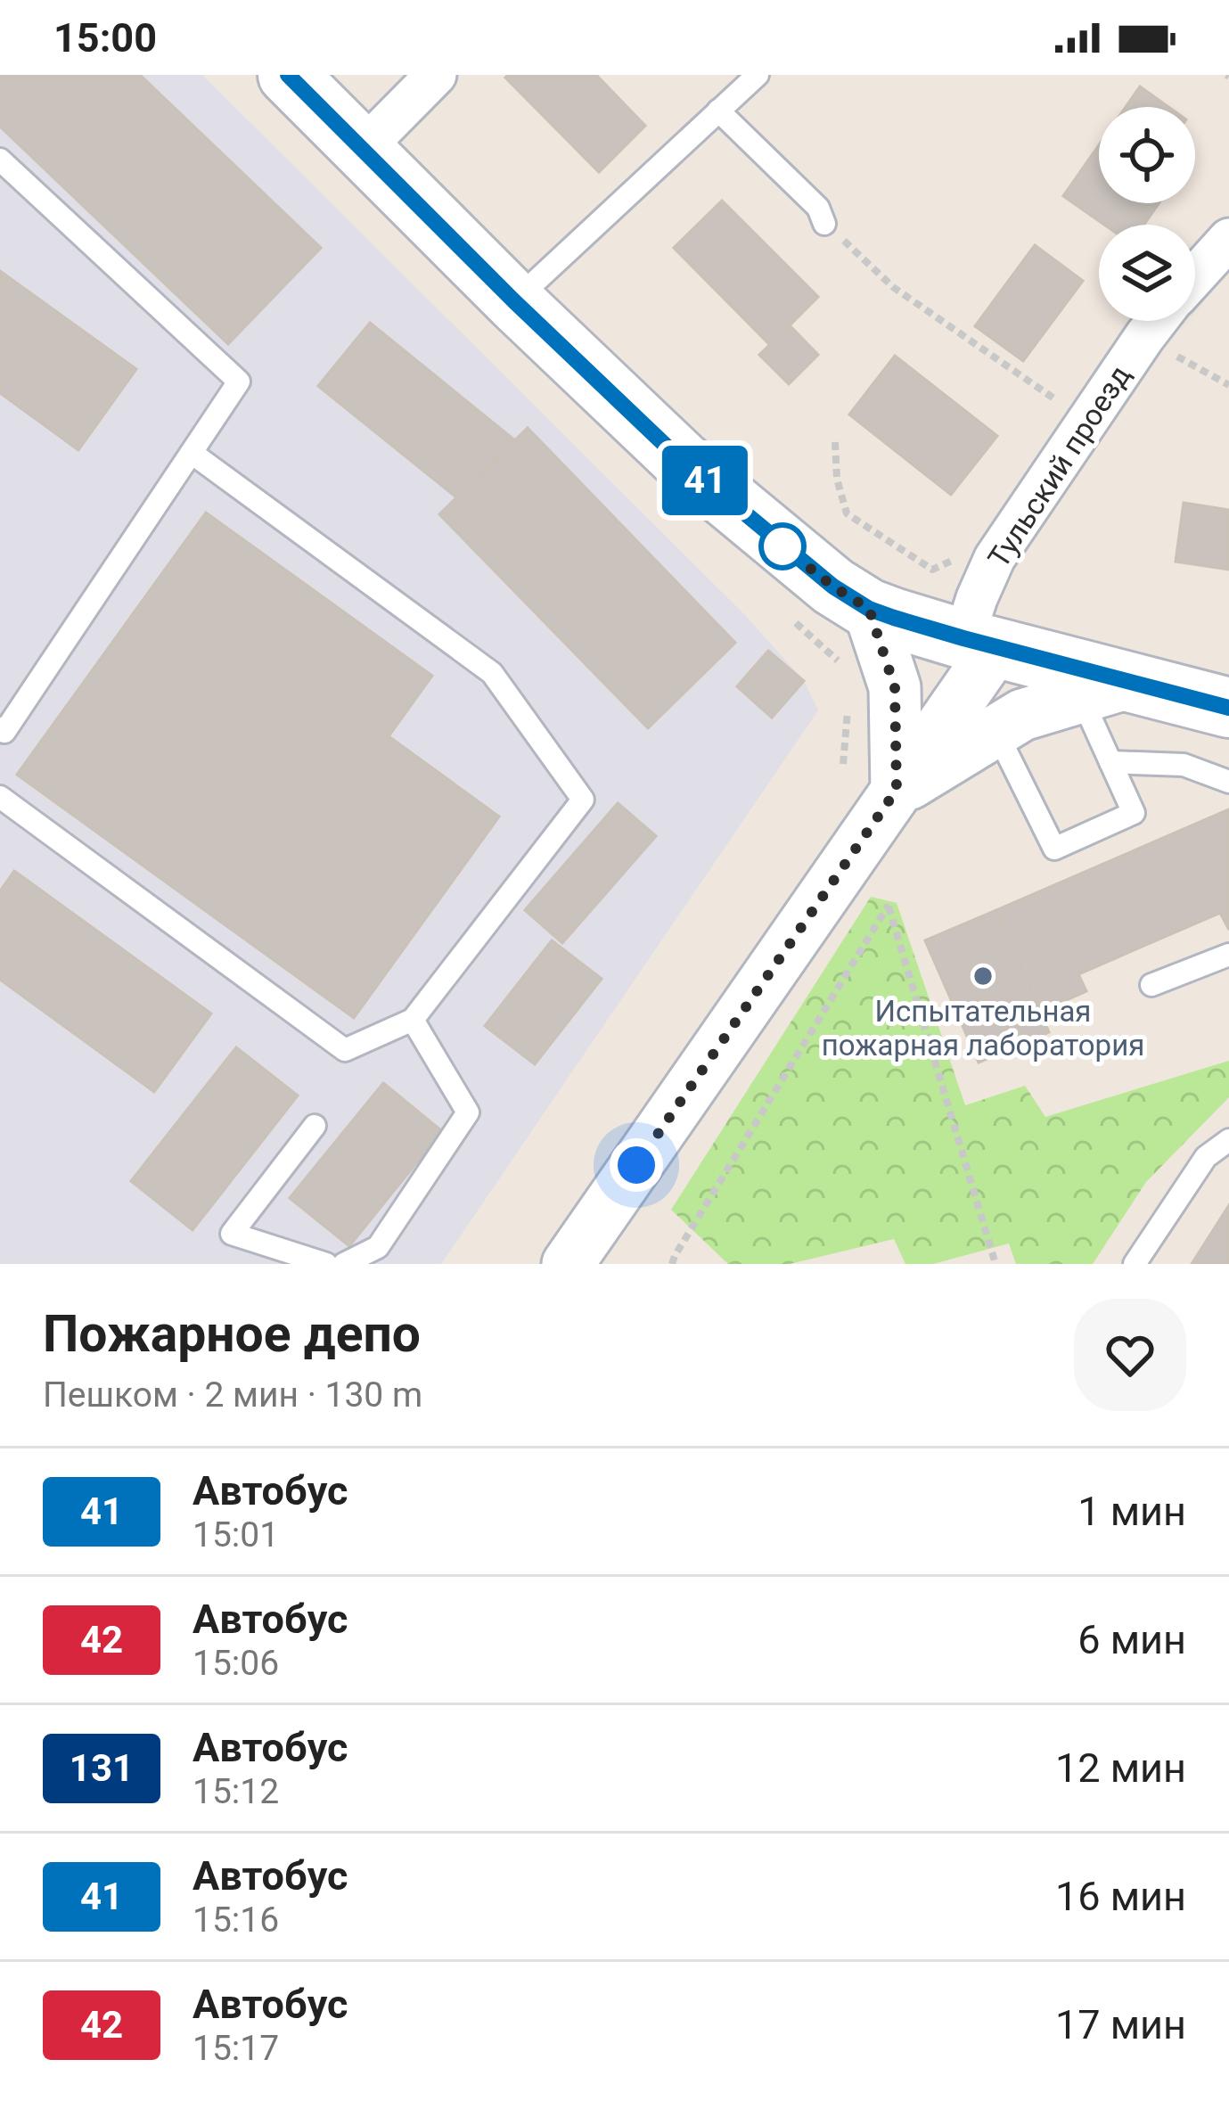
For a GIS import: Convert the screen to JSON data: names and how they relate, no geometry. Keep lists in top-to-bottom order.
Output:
{
  "streets": {
    "street": ["Тульский проезд"]
  },
  "places": ["Испытательная пожарная лаборатория"],
  "lines": ["bus line 41"],
  "page": {
    "status": "15:00",
    "on_map": "41",
    "heading": ["Пожарное депо", "Пешком · 2 мин · 130 m"],
    "list": [
      {
        "mark": "41",
        "name": "Автобус",
        "note": "15:01",
        "value": "1 мин"
      },
      {
        "mark": "42",
        "name": "Автобус",
        "note": "15:06",
        "value": "6 мин"
      },
      {
        "mark": "131",
        "name": "Автобус",
        "note": "15:12",
        "value": "12 мин"
      },
      {
        "mark": "41",
        "name": "Автобус",
        "note": "15:16",
        "value": "16 мин"
      },
      {
        "mark": "42",
        "name": "Автобус",
        "note": "15:17",
        "value": "17 мин"
      }
    ]
  }
}
